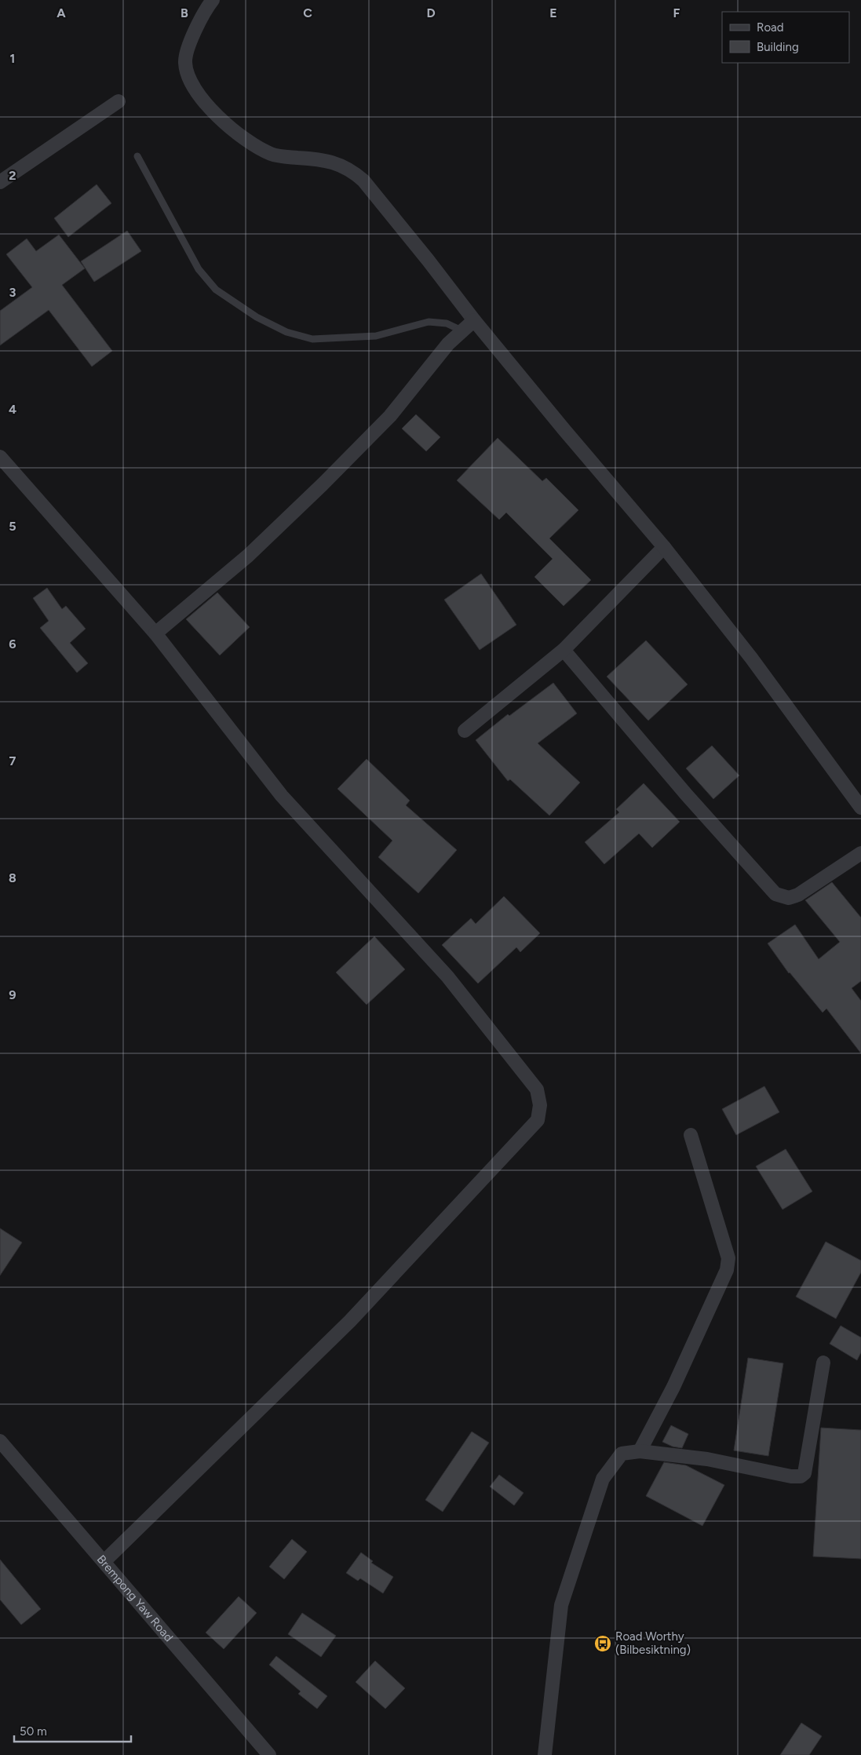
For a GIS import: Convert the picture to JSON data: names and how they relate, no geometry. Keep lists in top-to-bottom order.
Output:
{
  "streets": {
    "street": ["Brempong Yaw Road"]
  },
  "places": {
    "bus stop": ["Road Worthy (Bilbesiktning)"]
  },
  "legend": ["Road", "Building"],
  "scale_bar": "50 m",
  "grid": {
    "columns": [
      "A",
      "B",
      "C",
      "D",
      "E",
      "F"
    ],
    "rows": [
      "1",
      "2",
      "3",
      "4",
      "5",
      "6",
      "7",
      "8",
      "9"
    ]
  }
}
